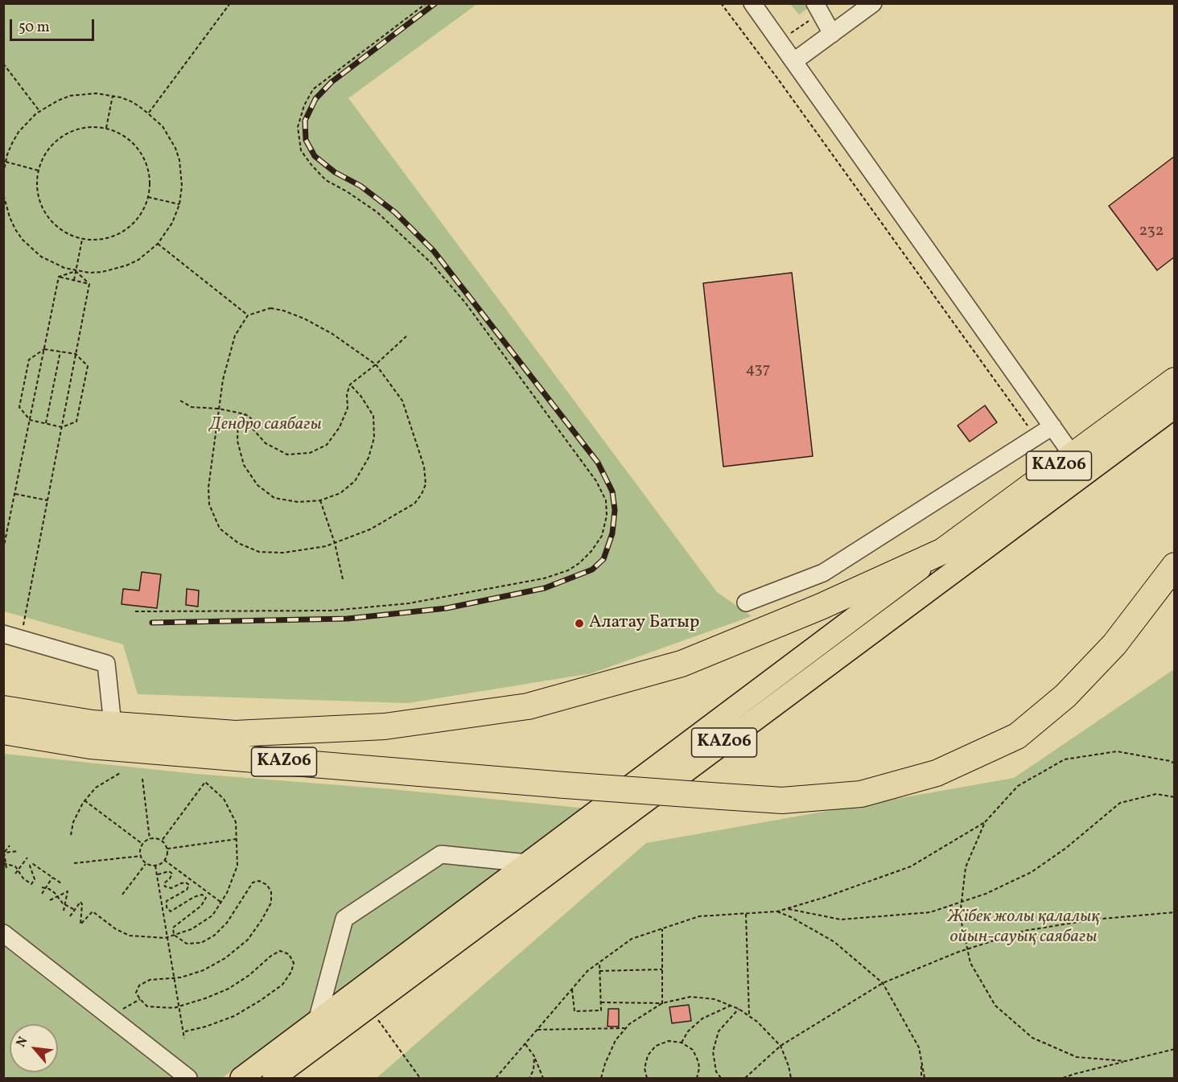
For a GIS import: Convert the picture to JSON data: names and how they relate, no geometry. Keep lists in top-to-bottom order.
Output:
{
  "streets": {
    "highway": ["KАZ06"]
  },
  "parks": ["Дендро саябағы", "Жібек жолы қалалық ойын-сауық саябағы"],
  "places": ["Алатау Батыр"],
  "house_numbers": ["232", "437"],
  "scale_bar": "50 m",
  "north": "top left"
}
